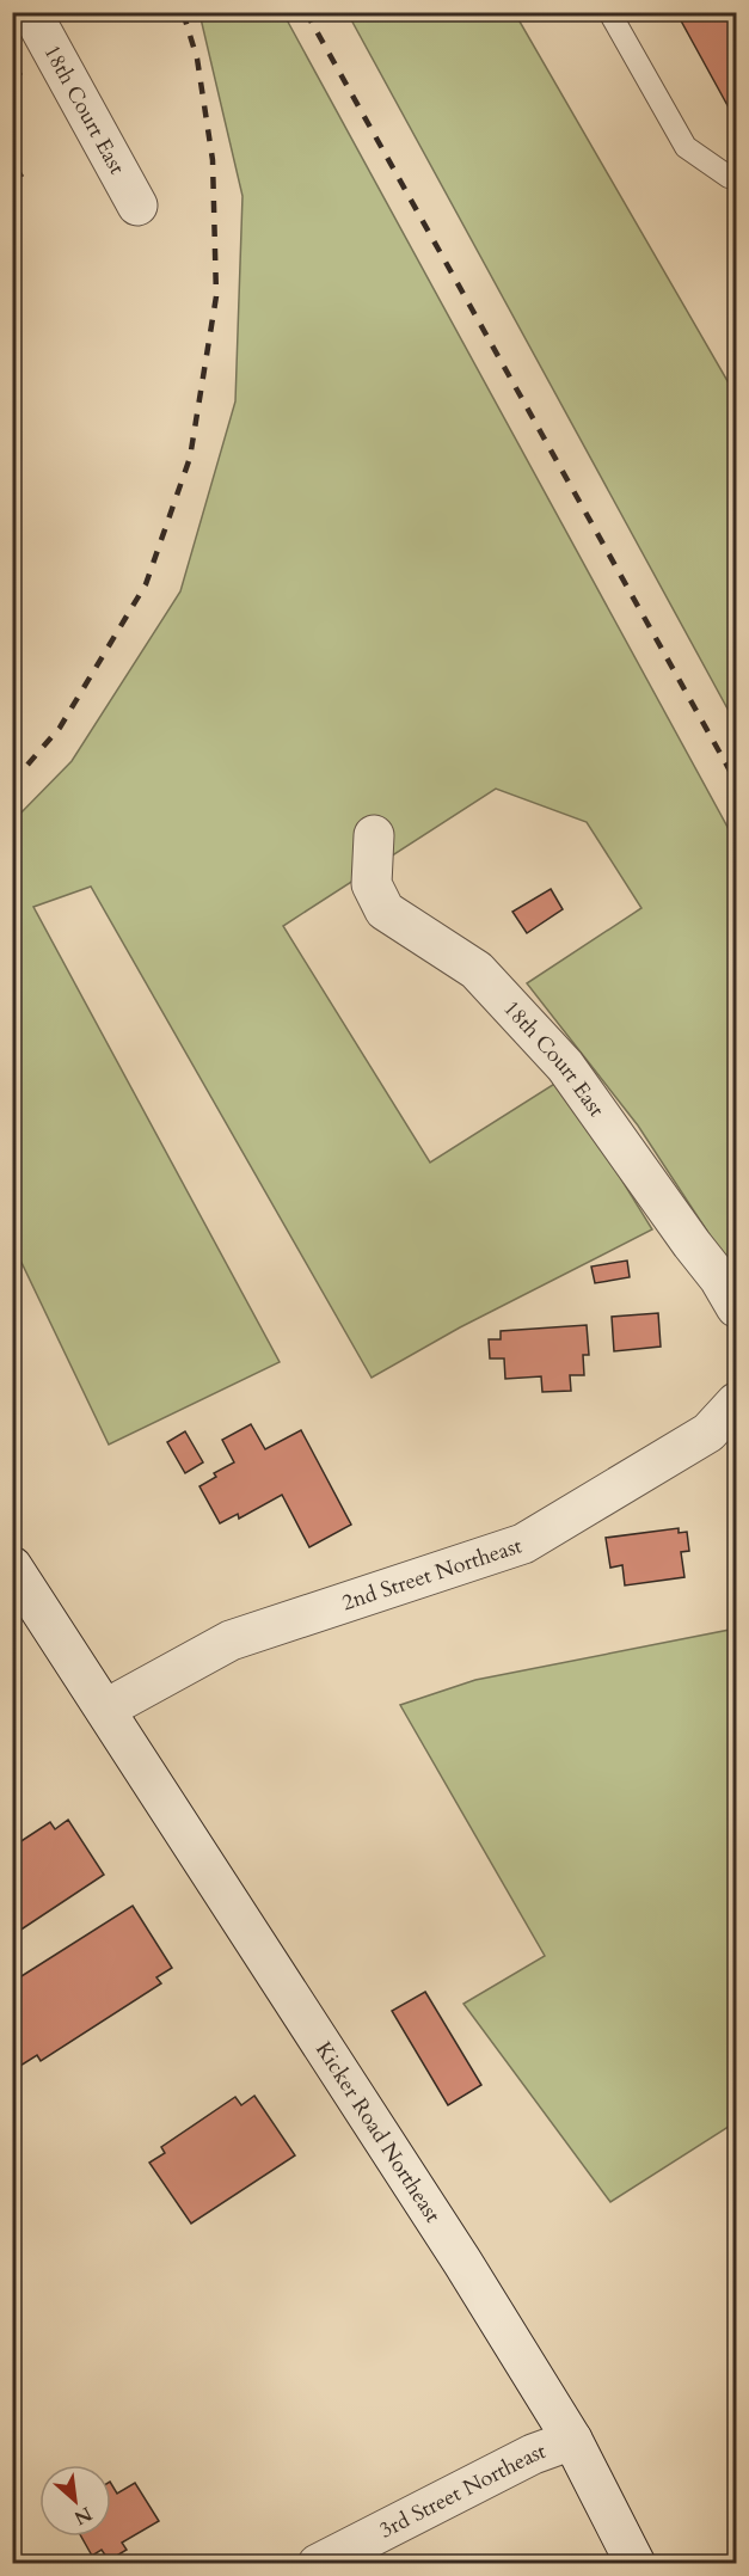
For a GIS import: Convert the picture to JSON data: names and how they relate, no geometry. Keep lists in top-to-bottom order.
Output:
{
  "streets": {
    "street": [
      "18th Court East",
      "2nd Street Northeast",
      "Kicker Road Northeast",
      "3rd Street Northeast"
    ]
  },
  "crossings": [
    ["2nd Street Northeast", "Kicker Road Northeast"],
    ["Kicker Road Northeast", "3rd Street Northeast"]
  ],
  "north": "bottom right"
}
